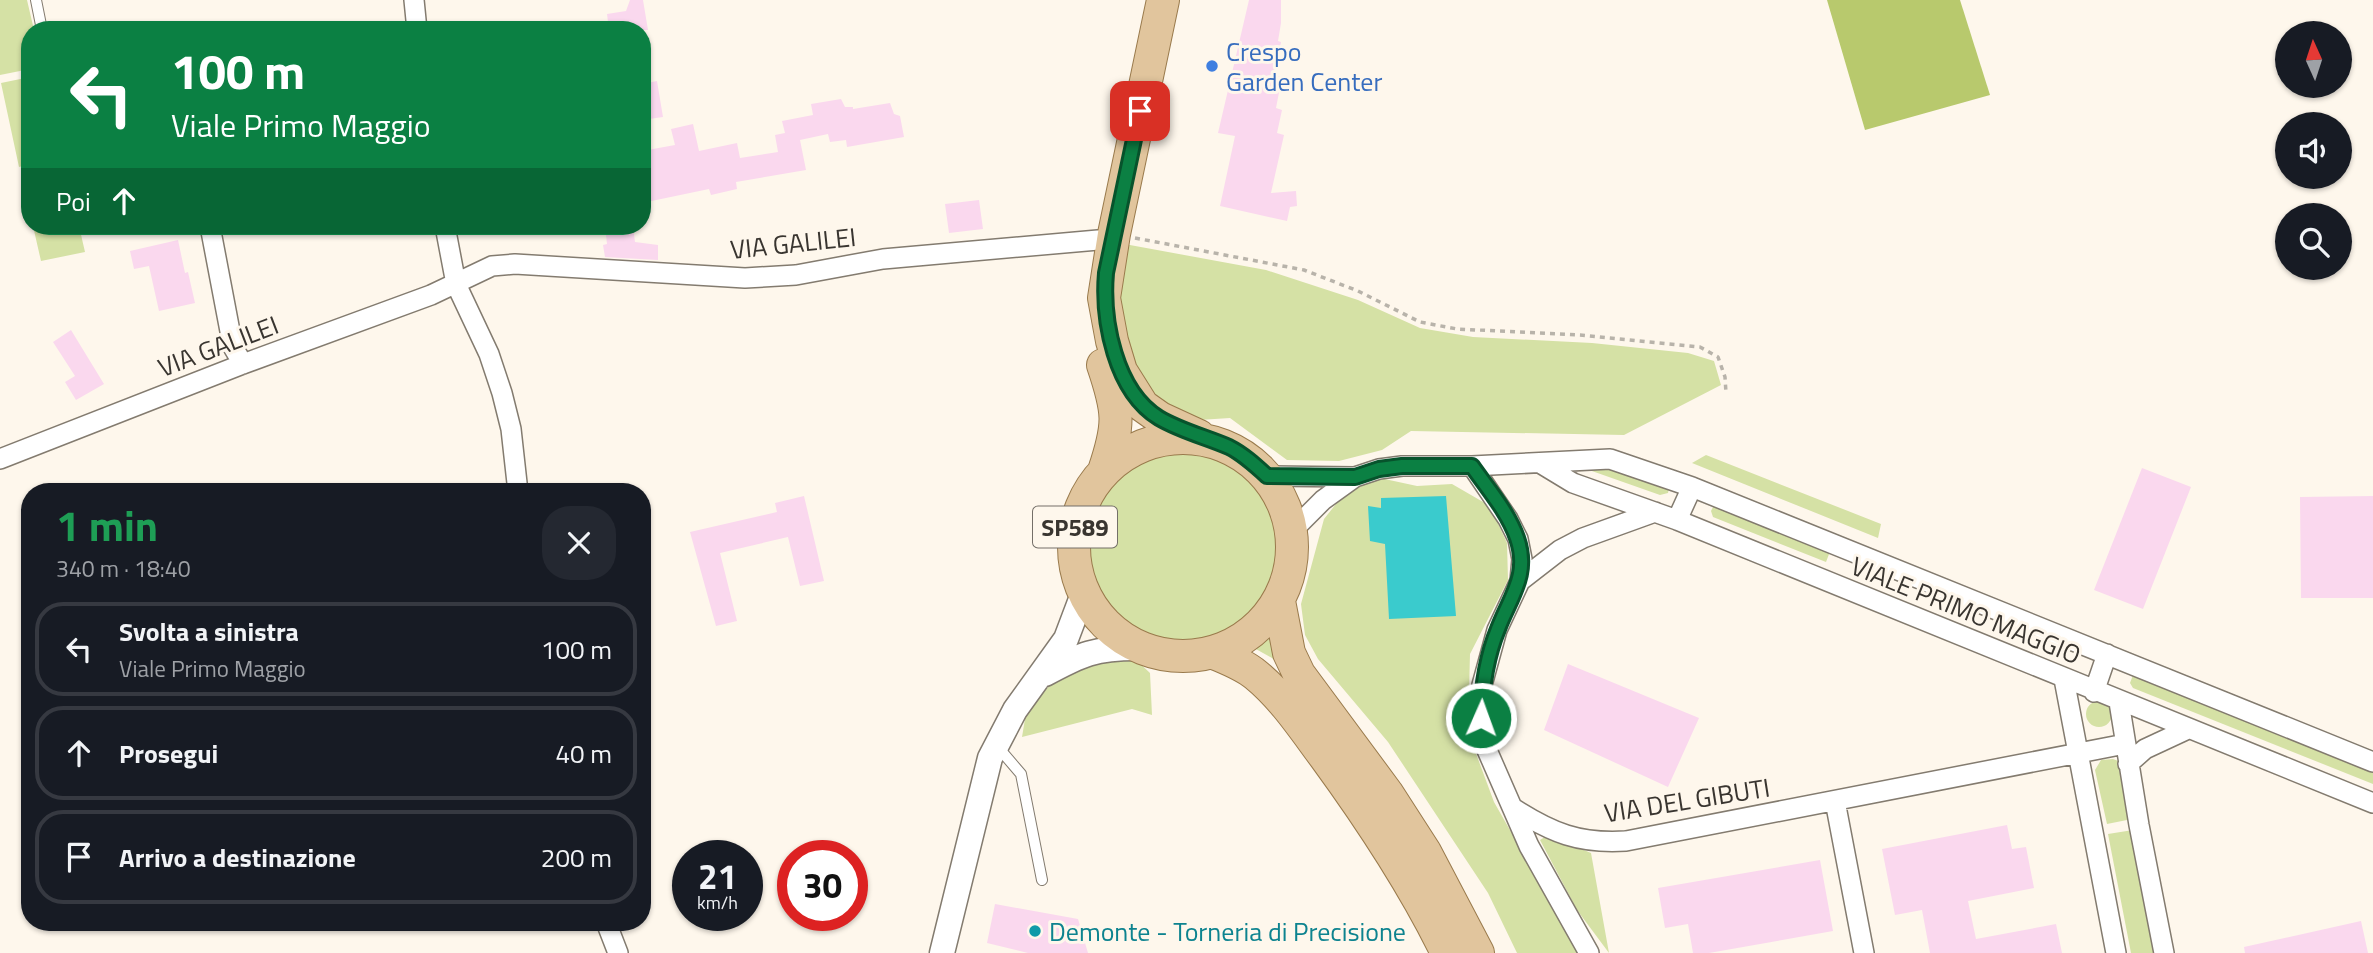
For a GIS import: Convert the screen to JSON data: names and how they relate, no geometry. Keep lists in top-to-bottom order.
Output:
{
  "streets": {
    "main road": ["SP589"],
    "street": ["VIA GALILEI", "VIALE PRIMO MAGGIO", "VIA DEL GIBUTI"]
  },
  "crossings": [
    ["VIA GALILEI", "SP589"]
  ],
  "places": ["Crespo Garden Center", "Demonte - Torneria di Precisione"],
  "north": "top",
  "page": {
    "turn": ["100 m", "Viale Primo Maggio"],
    "then": "Poi",
    "heading": ["1 min", "340 m · 18:40"],
    "list": [
      {
        "name": "Svolta a sinistra",
        "note": "Viale Primo Maggio",
        "value": "100 m"
      },
      {
        "name": "Prosegui",
        "value": "40 m"
      },
      {
        "name": "Arrivo a destinazione",
        "value": "200 m"
      }
    ],
    "speed": "21 km/h",
    "limit": "30"
  }
}
